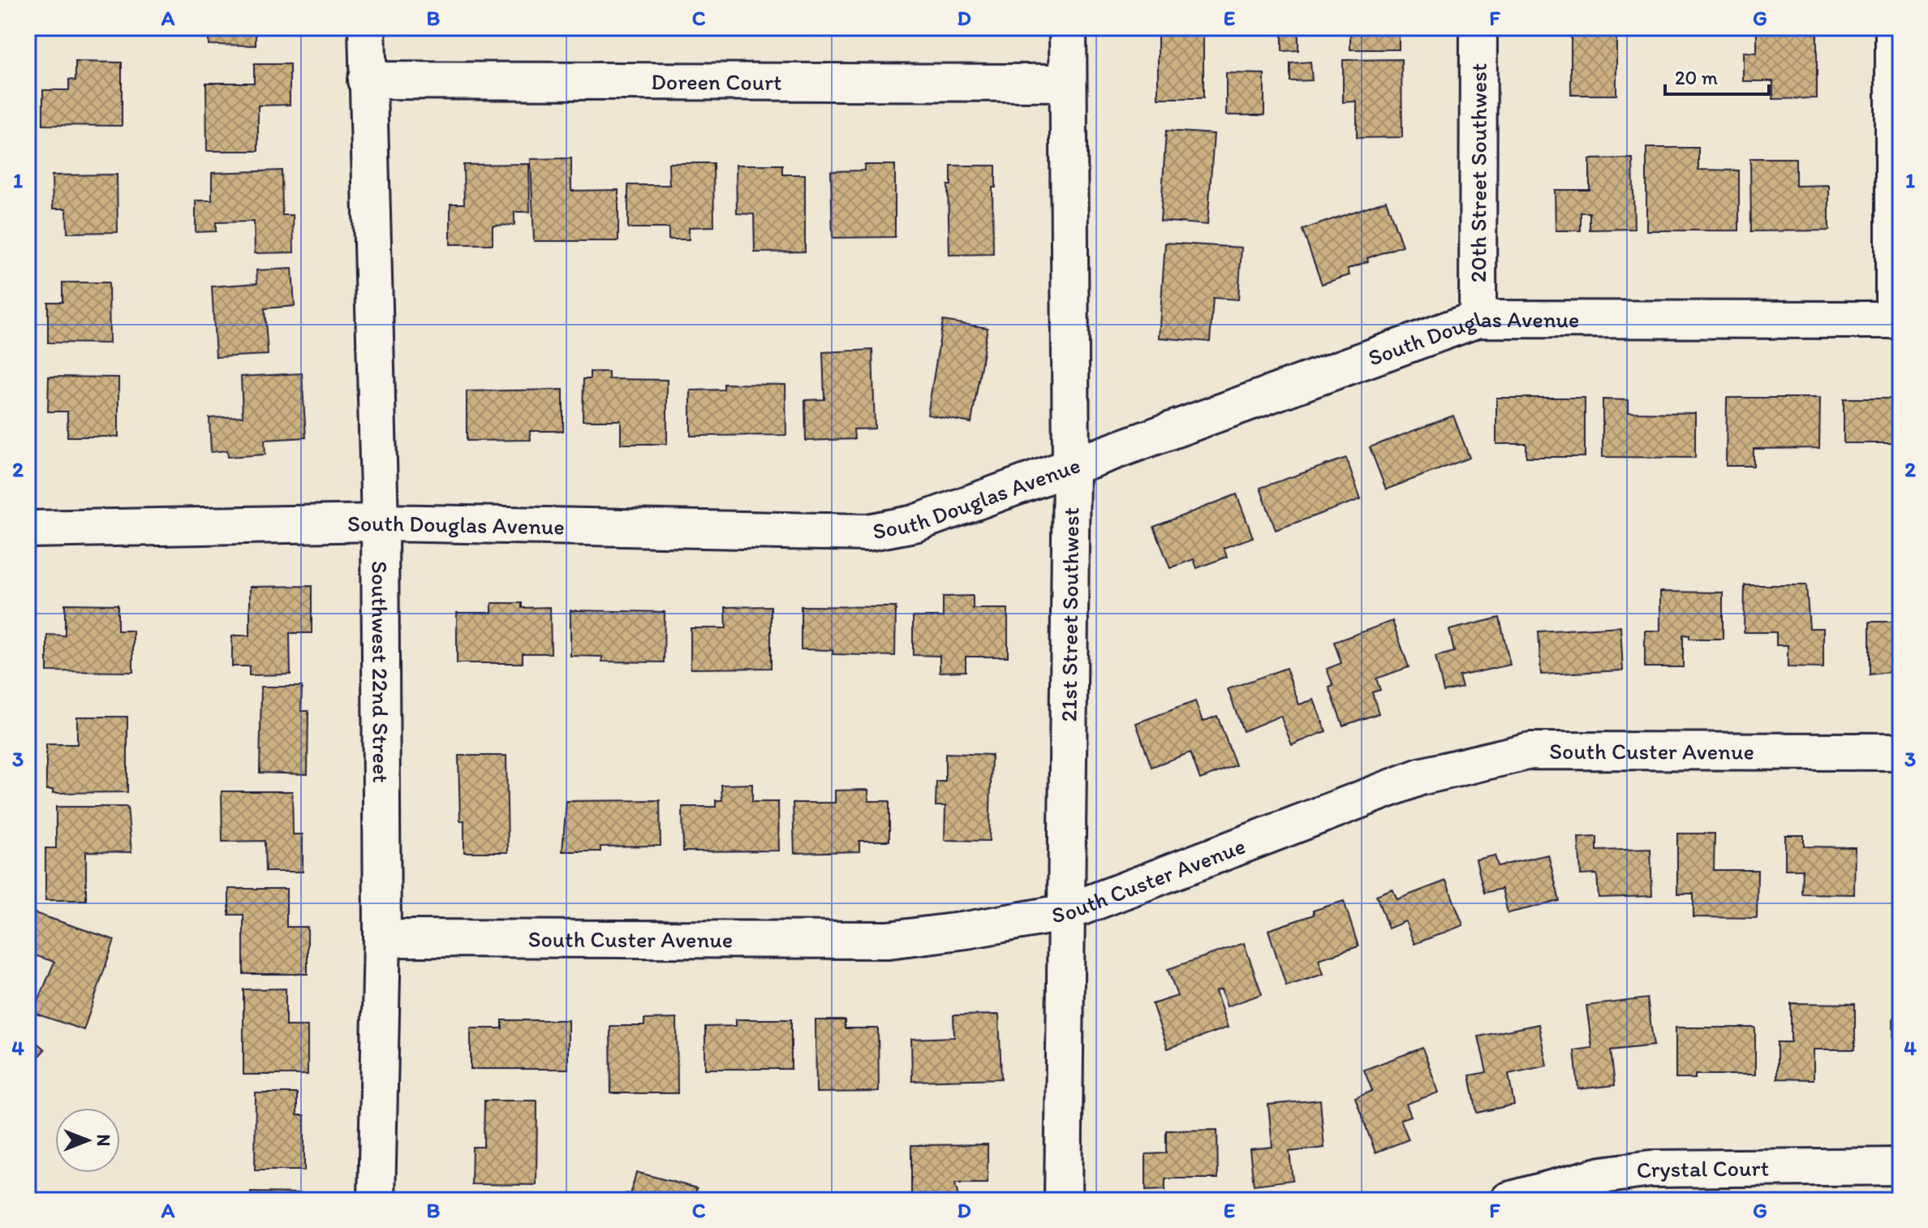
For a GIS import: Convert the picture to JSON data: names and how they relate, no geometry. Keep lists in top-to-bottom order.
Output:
{
  "streets": {
    "street": [
      "Doreen Court",
      "20th Street Southwest",
      "South Douglas Avenue",
      "21st Street Southwest",
      "Southwest 22nd Street",
      "South Custer Avenue",
      "Crystal Court"
    ]
  },
  "crossings": [
    ["Doreen Court", "21st Street Southwest"],
    ["Doreen Court", "Southwest 22nd Street"],
    ["20th Street Southwest", "South Douglas Avenue"],
    ["South Douglas Avenue", "21st Street Southwest"],
    ["South Douglas Avenue", "Southwest 22nd Street"],
    ["21st Street Southwest", "South Custer Avenue"],
    ["Southwest 22nd Street", "South Custer Avenue"]
  ],
  "scale_bar": "20 m",
  "north": "right",
  "grid": {
    "columns": [
      "A",
      "B",
      "C",
      "D",
      "E",
      "F",
      "G"
    ],
    "rows": [
      "1",
      "2",
      "3",
      "4"
    ]
  }
}
